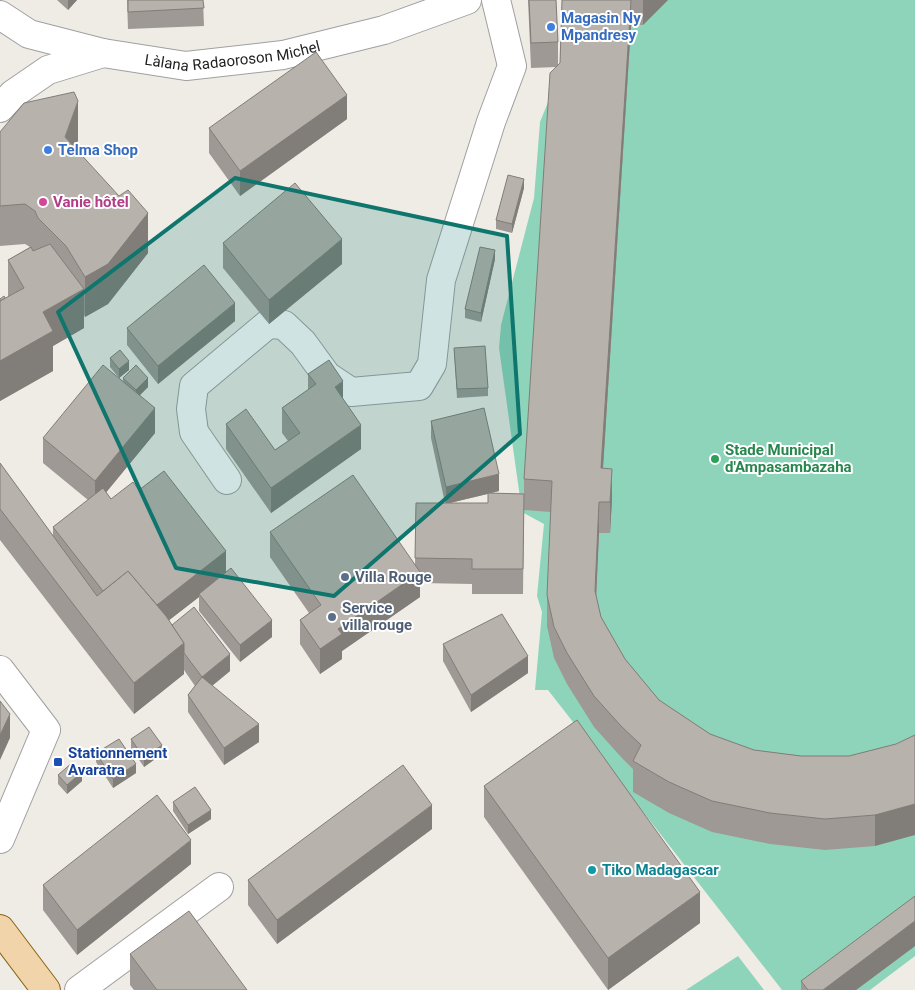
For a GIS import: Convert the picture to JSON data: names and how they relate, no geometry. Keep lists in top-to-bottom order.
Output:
{
  "streets": {
    "street": ["Làlana Radaoroson Michel"]
  },
  "places": {
    "other": [
      "Magasin Ny Mpandresy",
      "Telma Shop",
      "Vanie hôtel",
      "Stade Municipal d'Ampasambazaha",
      "Villa Rouge",
      "Service villa rouge",
      "Tiko Madagascar"
    ],
    "transit": ["Stationnement Avaratra"]
  }
}
